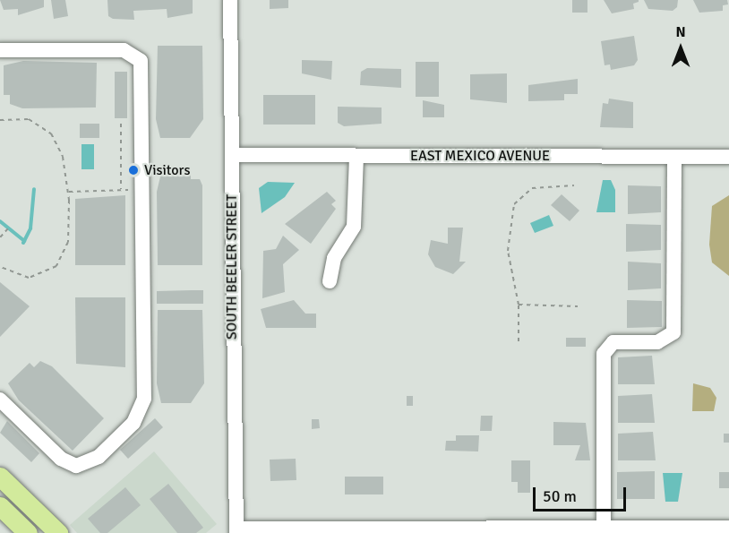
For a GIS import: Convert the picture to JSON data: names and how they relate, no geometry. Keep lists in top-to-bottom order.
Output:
{
  "streets": {
    "street": ["EAST MEXICO AVENUE", "SOUTH BEELER STREET"]
  },
  "crossings": [
    ["EAST MEXICO AVENUE", "SOUTH BEELER STREET"]
  ],
  "places": ["Visitors"],
  "scale_bar": "50 m",
  "north": "top"
}
